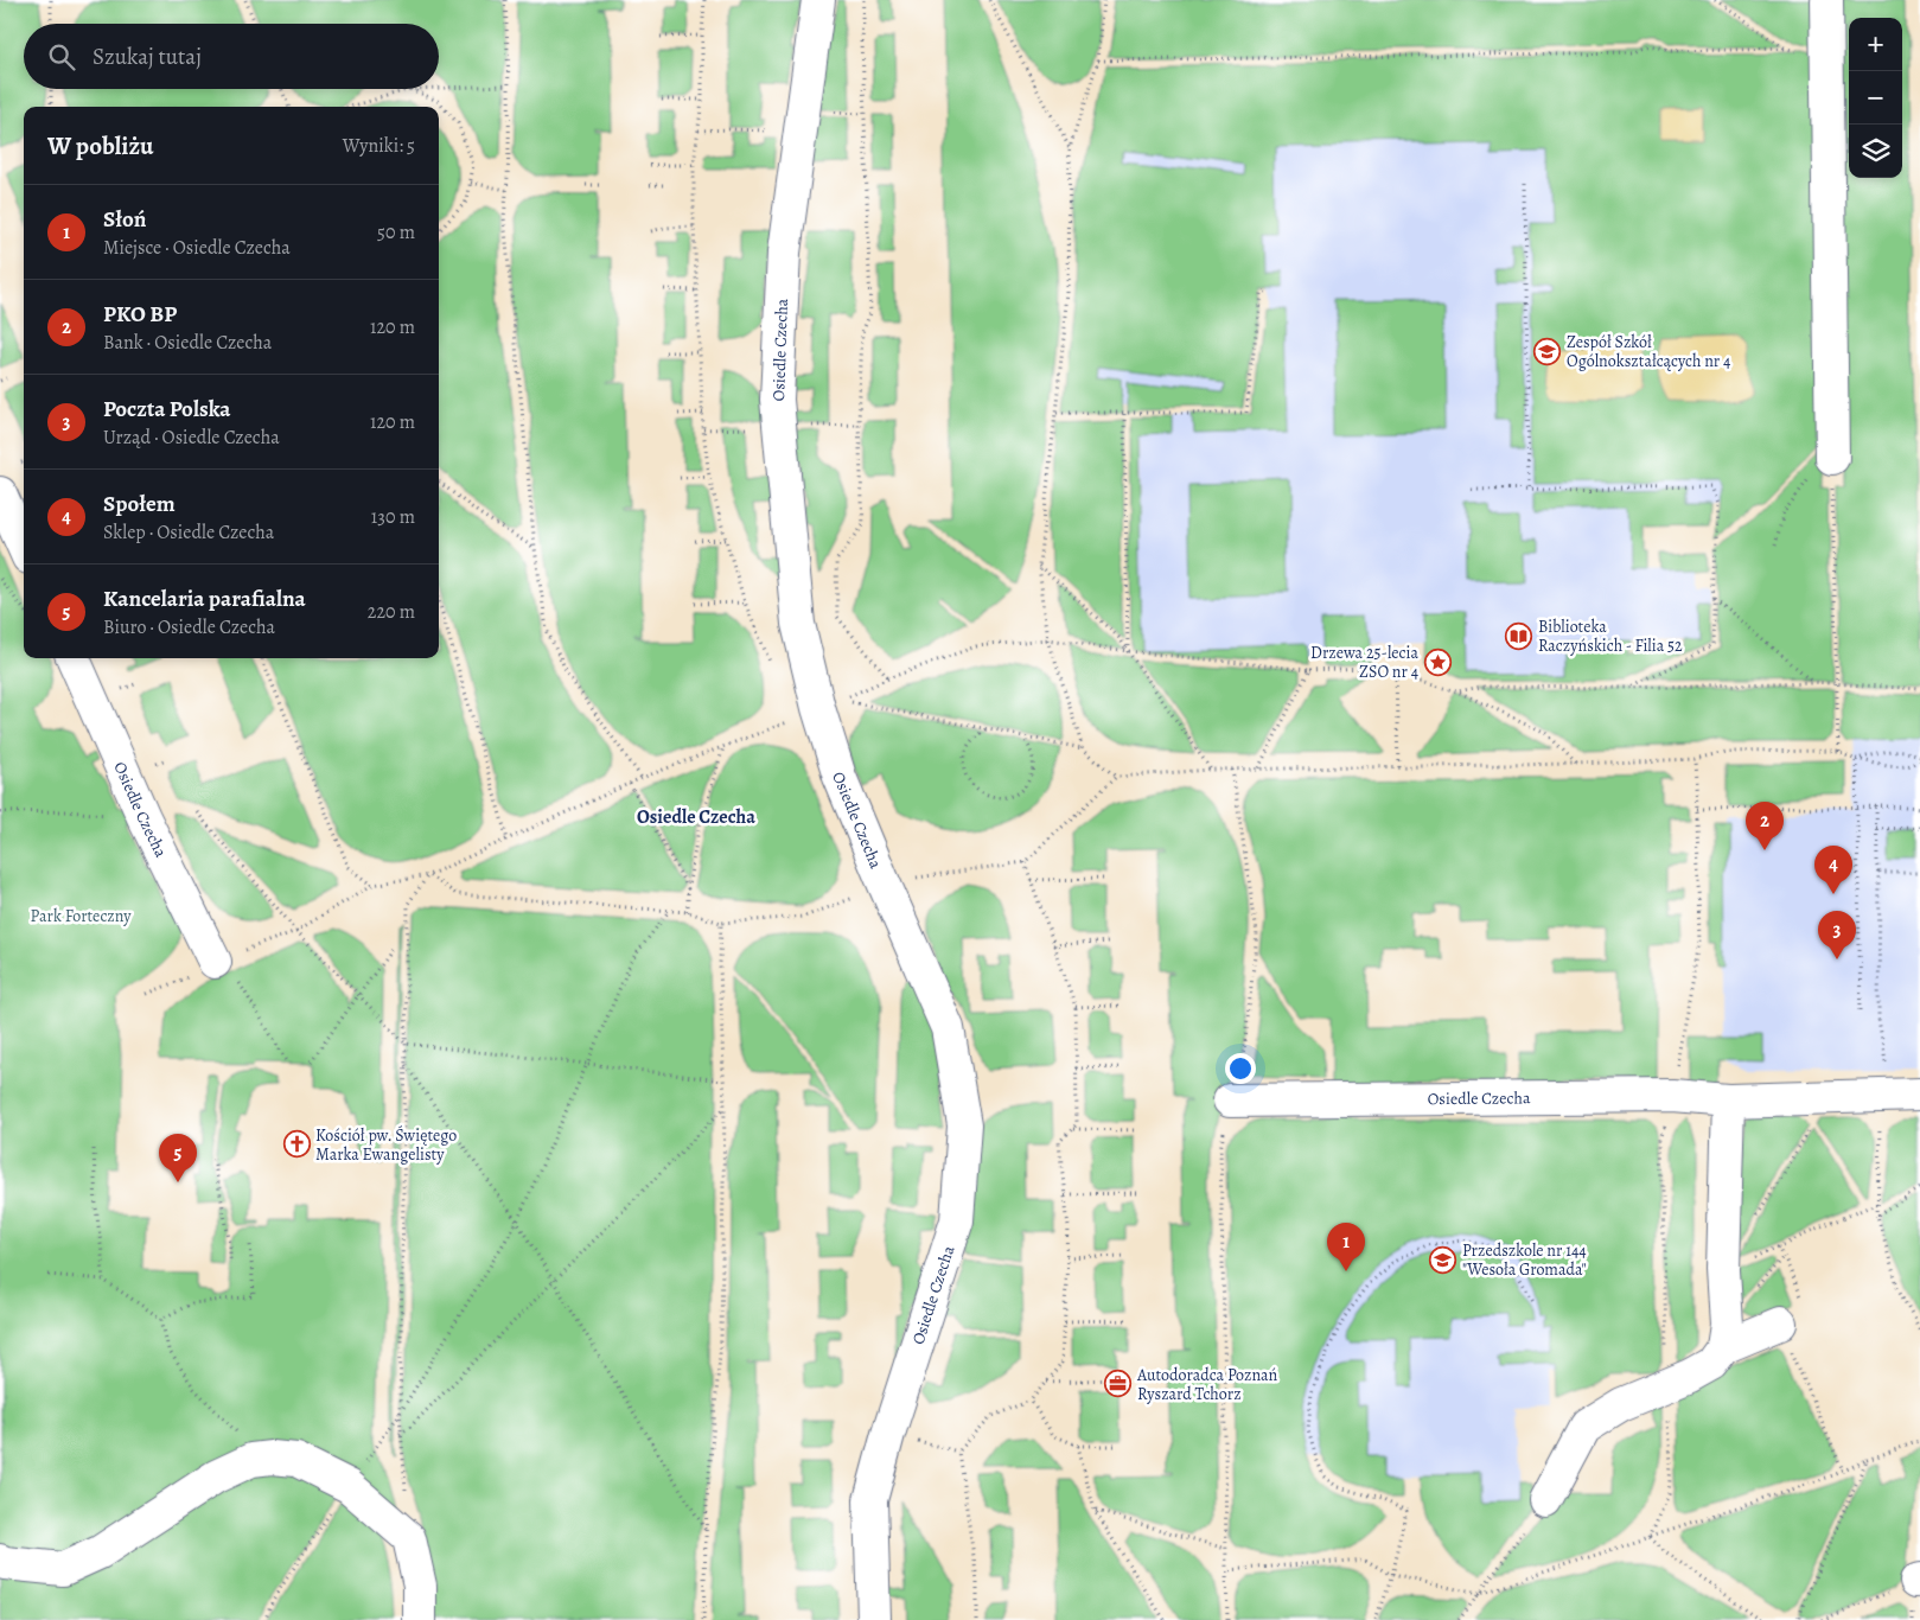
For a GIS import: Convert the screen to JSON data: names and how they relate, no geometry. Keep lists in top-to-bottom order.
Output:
{
  "streets": {
    "street": ["Osiedle Czecha"]
  },
  "districts": ["Osiedle Czecha"],
  "parks": ["Park Forteczny"],
  "places": {
    "school or university": ["Zespół Szkół Ogólnokształcących nr 4", "Przedszkole nr 144 \"Wesoła Gromada\""],
    "library": ["Biblioteka Raczyńskich - Filia 52"],
    "place": ["Drzewa 25-lecia ZSO nr 4"],
    "church": ["Kościół pw. Świętego Marka Ewangelisty"],
    "office": ["Autodoradca Poznań Ryszard Tchorz"]
  },
  "page": {
    "map_buttons": ["+", "−"],
    "search": "Szukaj tutaj",
    "heading": ["W pobliżu", "Wyniki: 5"],
    "list": [
      {
        "mark": "1",
        "name": "Słoń",
        "note": "Miejsce · Osiedle Czecha",
        "value": "50 m"
      },
      {
        "mark": "2",
        "name": "PKO BP",
        "note": "Bank · Osiedle Czecha",
        "value": "120 m"
      },
      {
        "mark": "3",
        "name": "Poczta Polska",
        "note": "Urząd · Osiedle Czecha",
        "value": "120 m"
      },
      {
        "mark": "4",
        "name": "Społem",
        "note": "Sklep · Osiedle Czecha",
        "value": "130 m"
      },
      {
        "mark": "5",
        "name": "Kancelaria parafialna",
        "note": "Biuro · Osiedle Czecha",
        "value": "220 m"
      }
    ],
    "pins": [
      "2",
      "4",
      "3",
      "5",
      "1"
    ]
  }
}
